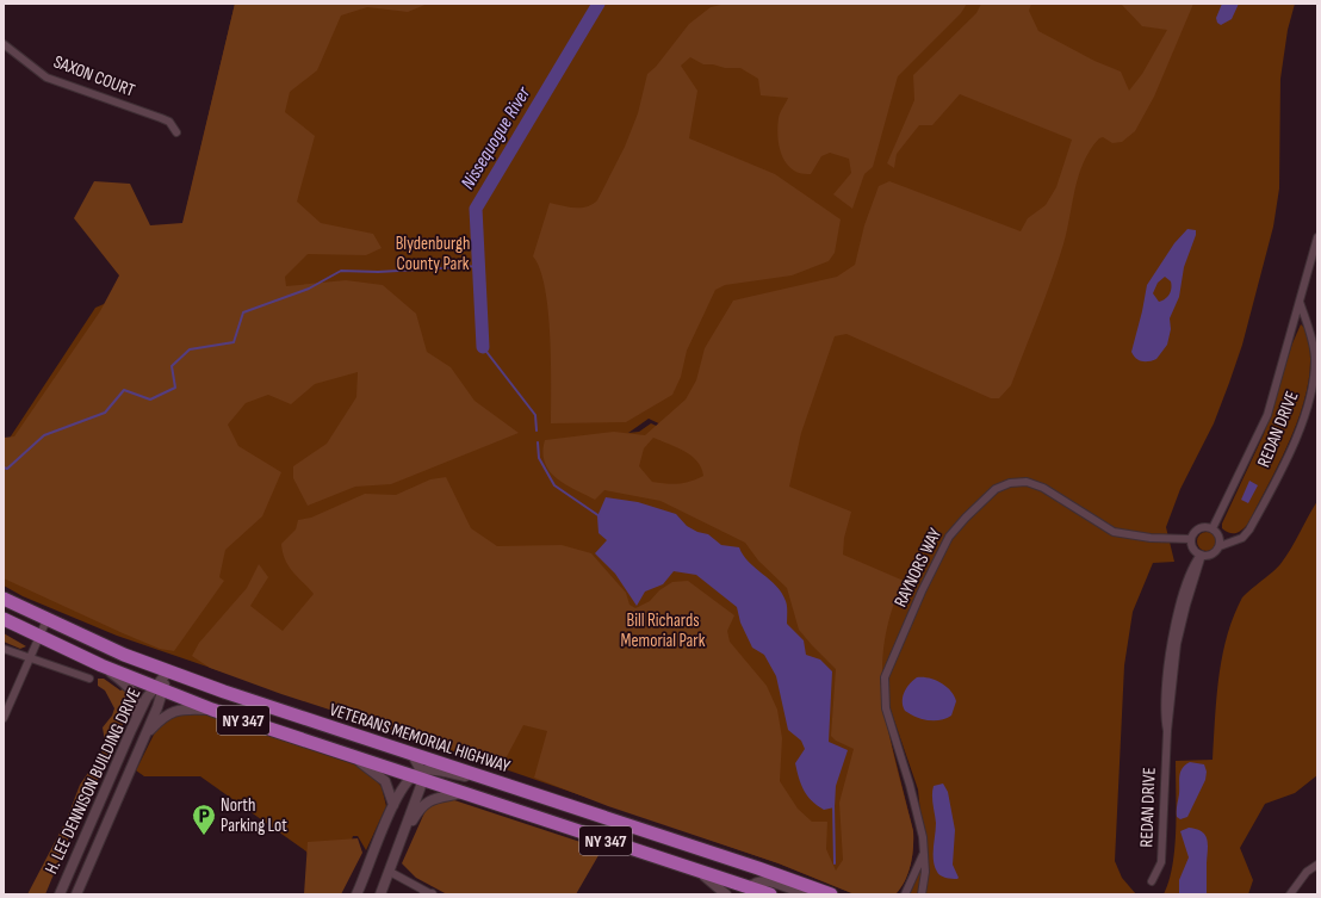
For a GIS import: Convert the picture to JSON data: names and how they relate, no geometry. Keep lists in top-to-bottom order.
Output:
{
  "streets": {
    "highway": ["NY 347", "VETERANS MEMORIAL HIGHWAY"],
    "street": [
      "SAXON COURT",
      "REDAN DRIVE",
      "RAYNORS WAY",
      "H. LEE DENNISON BUILDING DRIVE"
    ]
  },
  "crossings": [
    ["REDAN DRIVE", "RAYNORS WAY"],
    ["NY 347", "H. LEE DENNISON BUILDING DRIVE"],
    ["VETERANS MEMORIAL HIGHWAY", "H. LEE DENNISON BUILDING DRIVE"]
  ],
  "water": ["Nissequogue River"],
  "parks": ["Blydenburgh County Park", "Bill Richards Memorial Park"],
  "places": {
    "parking": ["North Parking Lot"]
  }
}
